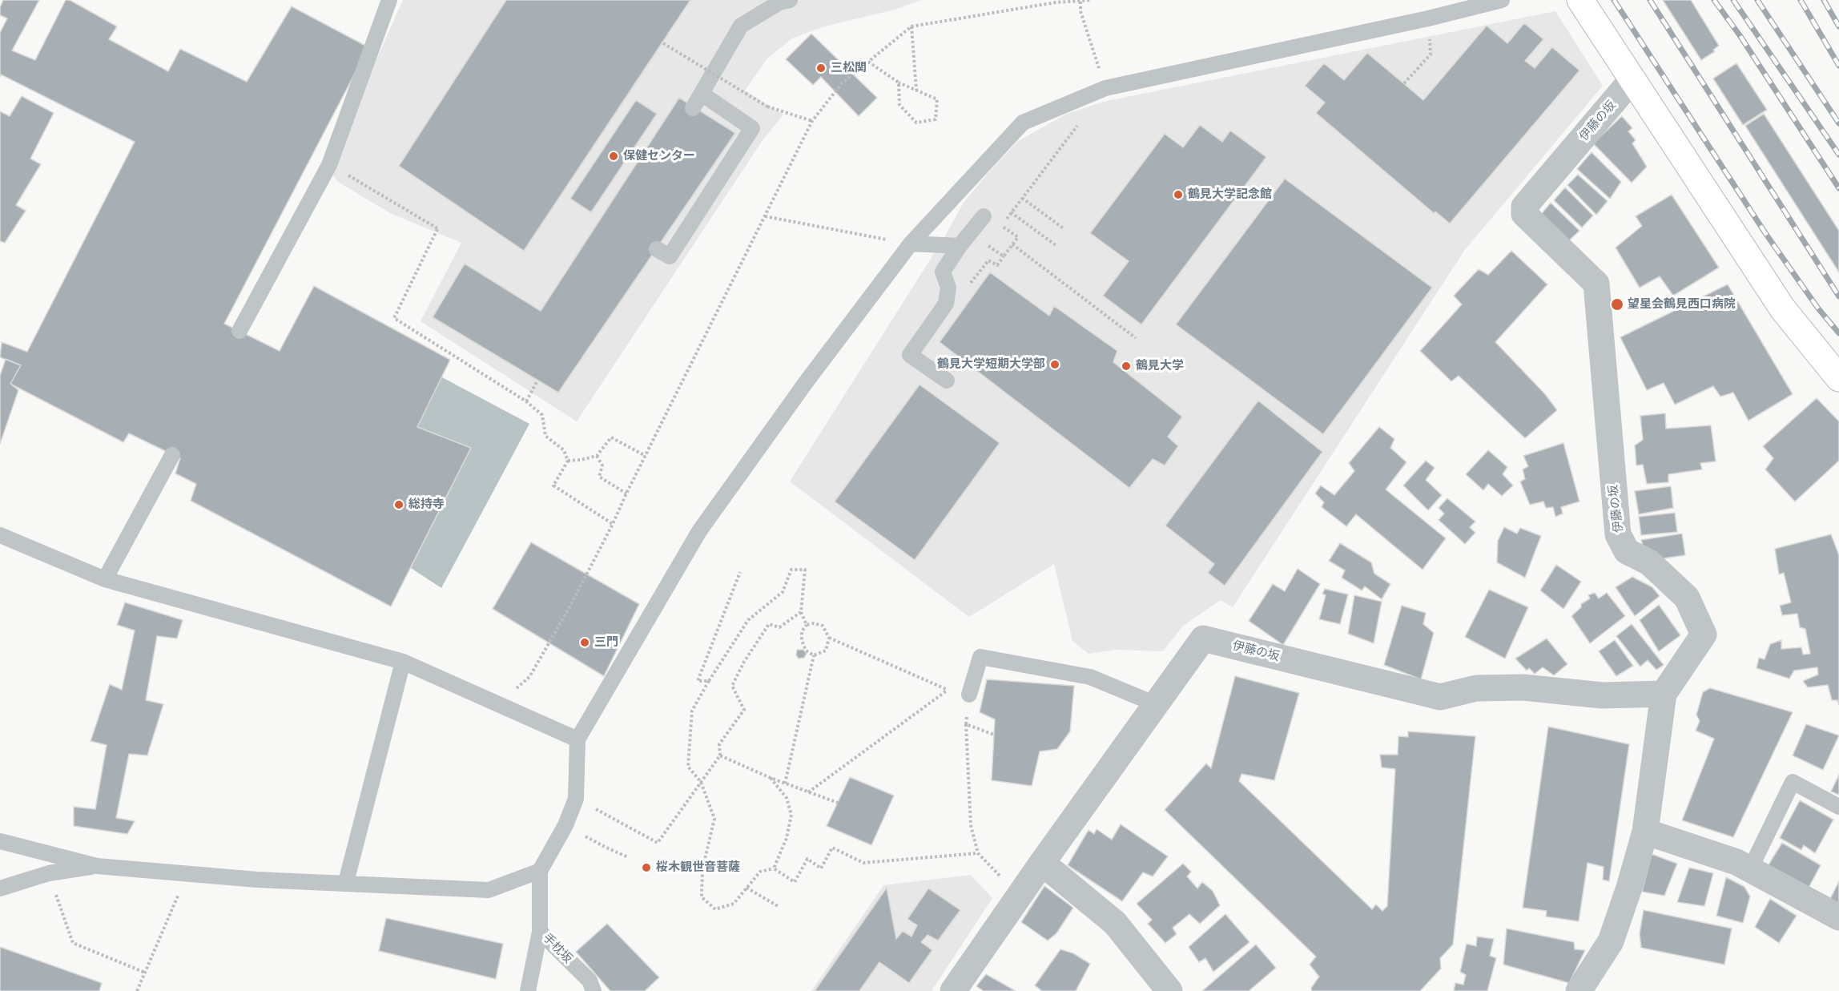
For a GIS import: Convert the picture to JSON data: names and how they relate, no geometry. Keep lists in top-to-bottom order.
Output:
{
  "streets": {
    "street": ["伊藤の坂"],
    "lane": ["手枕坂"]
  },
  "places": [
    "三松関",
    "保健センター",
    "鶴見大学記念館",
    "望星会鶴見西口病院",
    "鶴見大学短期大学部",
    "鶴見大学",
    "総持寺",
    "三門",
    "桜木観世音菩薩"
  ]
}
